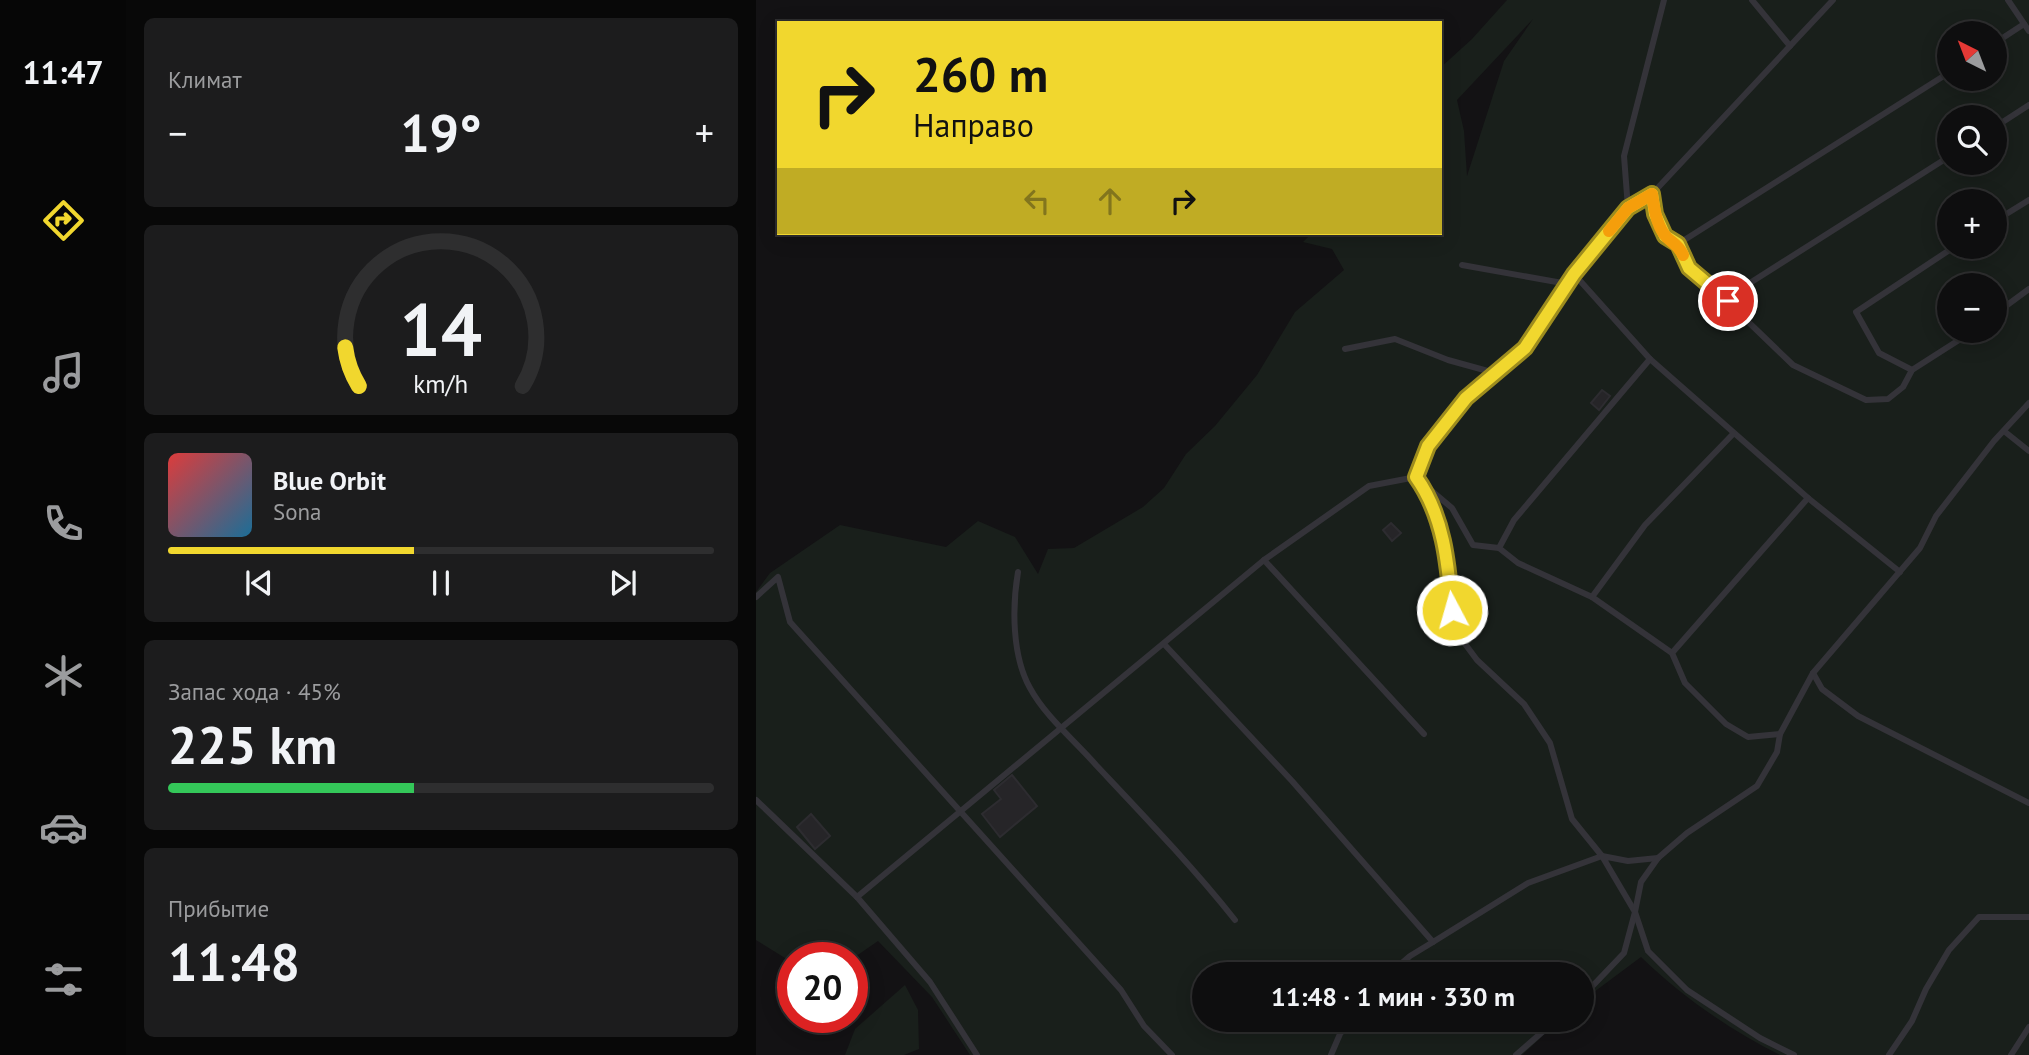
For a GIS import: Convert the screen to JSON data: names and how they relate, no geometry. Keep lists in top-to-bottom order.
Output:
{
  "north": "top left",
  "page": {
    "tabs": "11:47",
    "tile": [
      "Климат",
      ["Запас хода · 45%", "225 km"],
      ["Прибытие", "11:48"]
    ],
    "map_buttons": ["+", "−"],
    "turn": ["260 m", "Направо"],
    "heat": ["−", "19°", "+"],
    "song": ["Blue Orbit", "Sona"],
    "limit": "20",
    "trip": "11:48 · 1 мин · 330 m",
    "gauge": ["14", "km/h"]
  }
}
